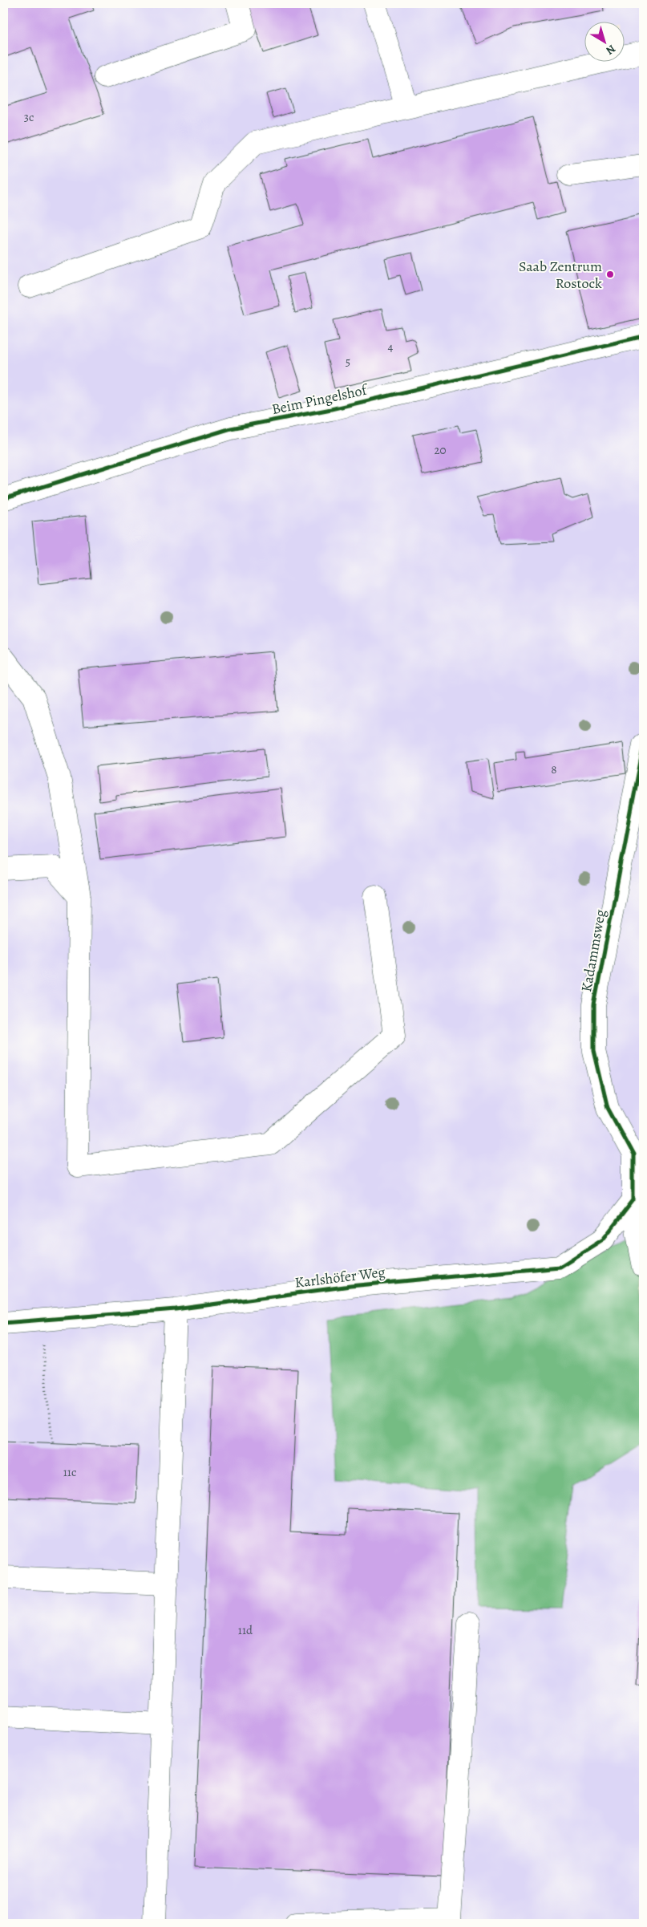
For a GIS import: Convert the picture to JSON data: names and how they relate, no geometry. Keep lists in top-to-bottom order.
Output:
{
  "streets": {
    "street": ["Beim Pingelshof", "Kadammsweg", "Karlshöfer Weg"]
  },
  "places": ["Saab Zentrum Rostock"],
  "house_numbers": [
    "3c",
    "4",
    "5",
    "20",
    "8",
    "11c",
    "11d"
  ],
  "north": "bottom right"
}
